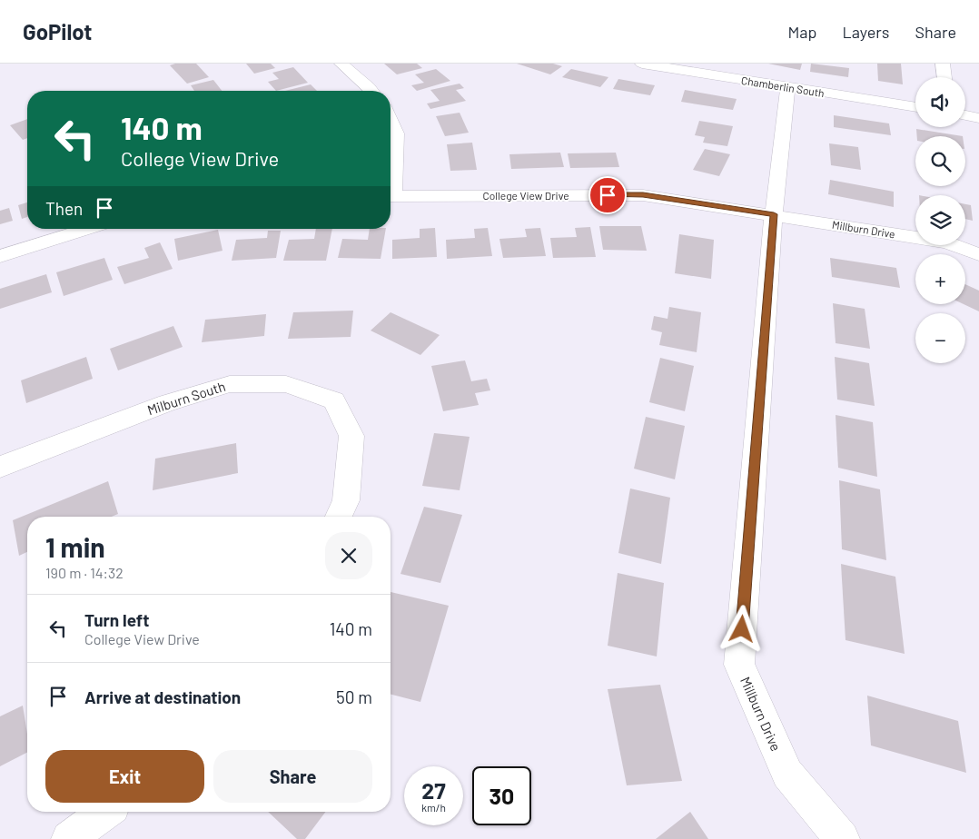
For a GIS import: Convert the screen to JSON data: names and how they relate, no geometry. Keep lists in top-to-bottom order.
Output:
{
  "streets": {
    "street": [
      "Chamberlin South",
      "College View Drive",
      "Millburn Drive",
      "Milburn South"
    ]
  },
  "crossings": [
    ["Chamberlin South", "Millburn Drive"],
    ["College View Drive", "Millburn Drive"]
  ],
  "page": {
    "header": "GoPilot",
    "nav": ["Map", "Layers", "Share"],
    "map_buttons": ["+", "−"],
    "turn": ["140 m", "College View Drive"],
    "then": "Then",
    "heading": ["1 min", "190 m · 14:32"],
    "list": [
      {
        "name": "Turn left",
        "note": "College View Drive",
        "value": "140 m"
      },
      {
        "name": "Arrive at destination",
        "value": "50 m"
      }
    ],
    "buttons": ["Exit", "Share"],
    "speed": "27 km/h",
    "limit": "30"
  }
}
